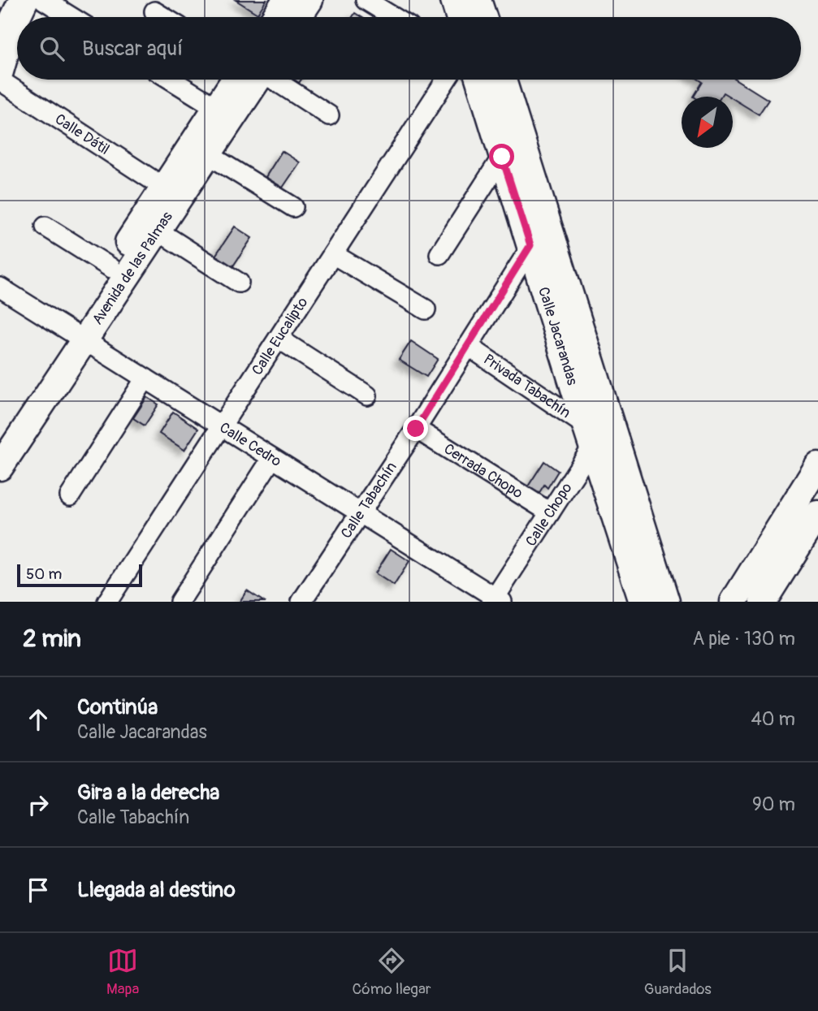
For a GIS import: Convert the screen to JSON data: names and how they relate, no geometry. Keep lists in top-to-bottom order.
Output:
{
  "streets": {
    "street": [
      "Calle Dátil",
      "Avenida de las Palmas",
      "Calle Eucalipto",
      "Calle Jacarandas",
      "Privada Tabachín",
      "Calle Cedro",
      "Cerrada Chopo",
      "Calle Tabachín",
      "Calle Chopo"
    ]
  },
  "crossings": [
    ["Calle Dátil", "Avenida de las Palmas"],
    ["Avenida de las Palmas", "Calle Cedro"],
    ["Calle Eucalipto", "Calle Cedro"],
    ["Calle Jacarandas", "Privada Tabachín"],
    ["Calle Jacarandas", "Calle Tabachín"],
    ["Calle Jacarandas", "Calle Chopo"],
    ["Privada Tabachín", "Calle Tabachín"],
    ["Privada Tabachín", "Calle Chopo"],
    ["Calle Cedro", "Calle Tabachín"],
    ["Calle Cedro", "Calle Chopo"],
    ["Cerrada Chopo", "Calle Tabachín"],
    ["Cerrada Chopo", "Calle Chopo"]
  ],
  "scale_bar": "50 m",
  "north": "bottom left",
  "page": {
    "search": "Buscar aquí",
    "scale": "50 m",
    "heading": ["2 min", "A pie · 130 m"],
    "list": [
      ["Continúa", "Calle Jacarandas", "40 m"],
      ["Gira a la derecha", "Calle Tabachín", "90 m"],
      "Llegada al destino"
    ],
    "nav": ["Mapa", "Cómo llegar", "Guardados"]
  }
}
